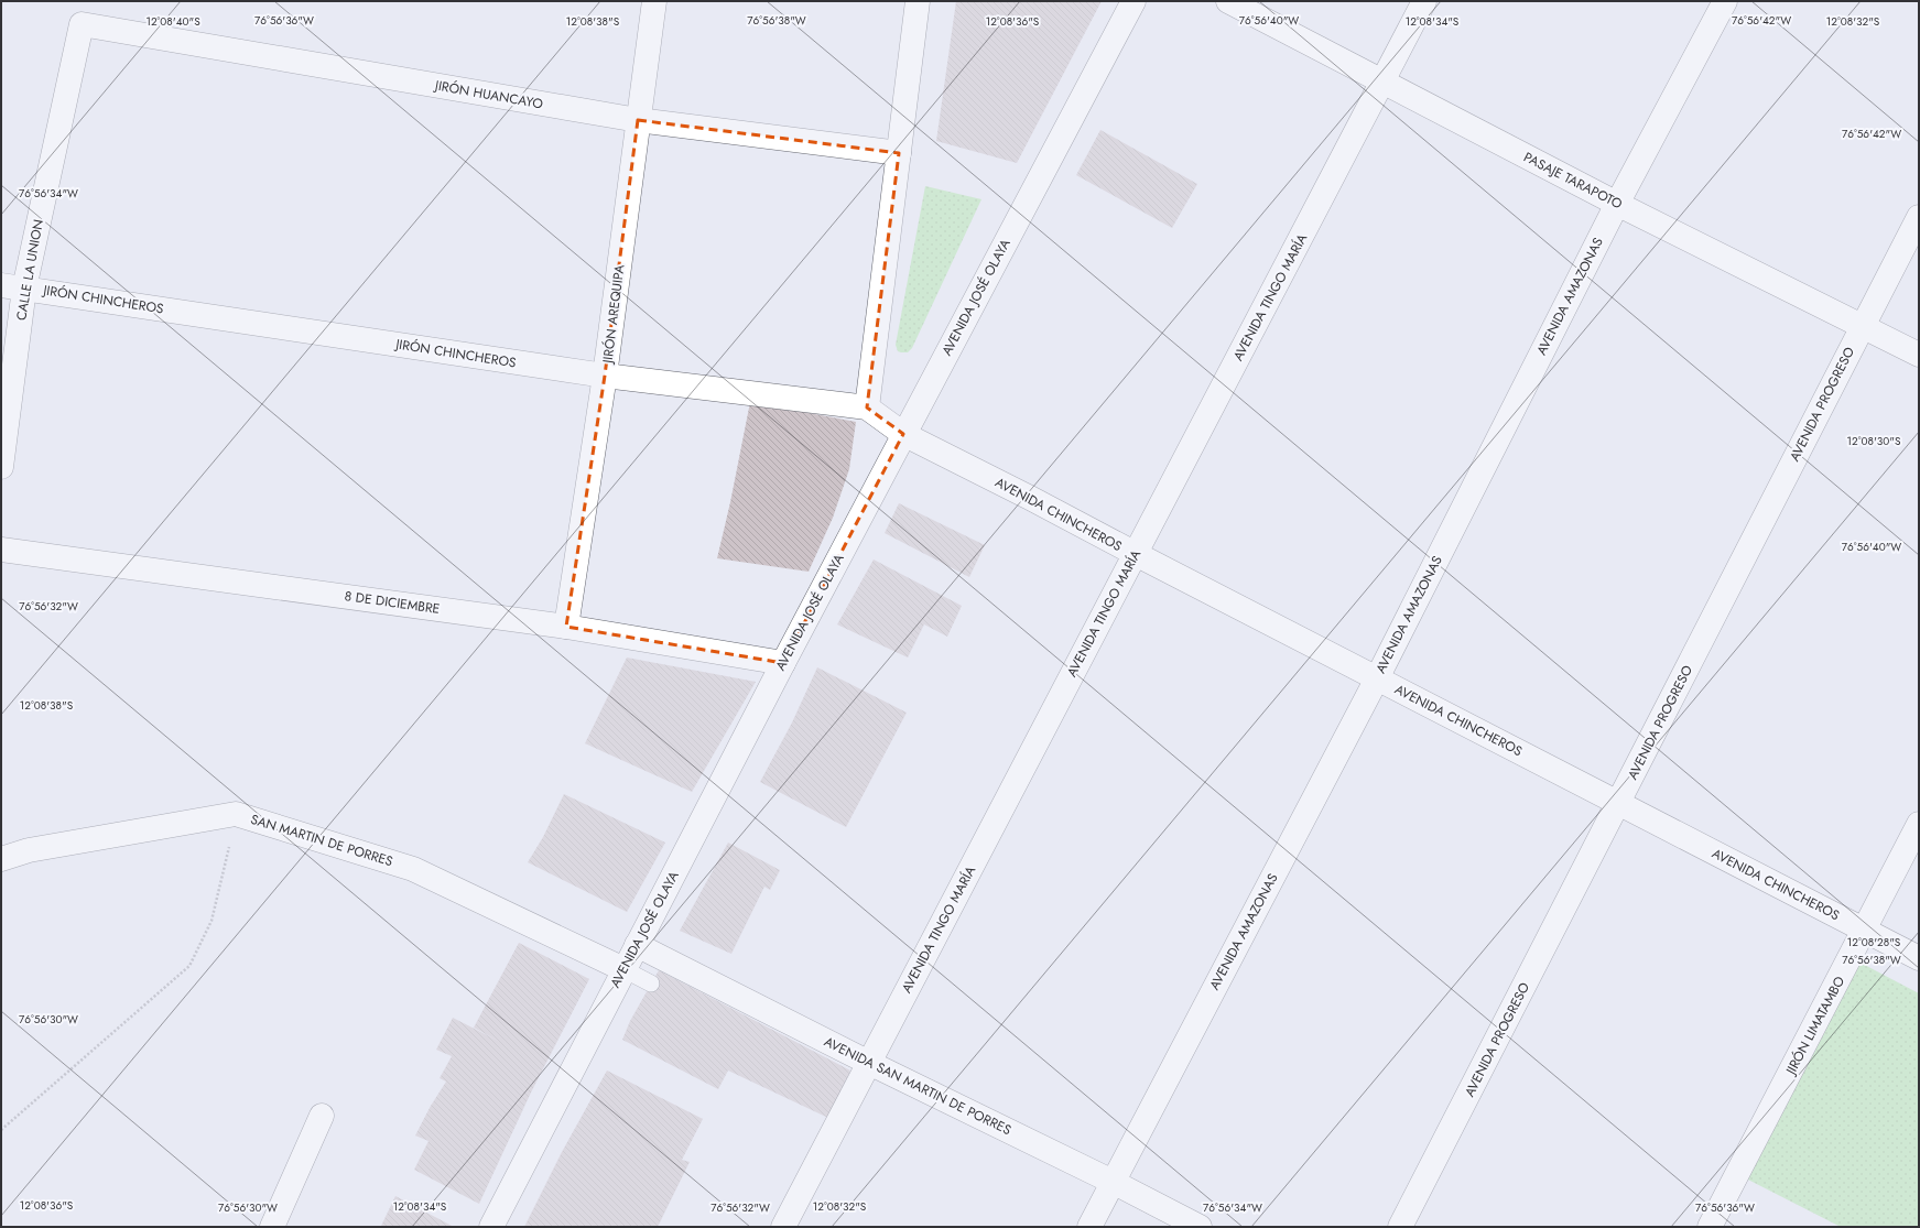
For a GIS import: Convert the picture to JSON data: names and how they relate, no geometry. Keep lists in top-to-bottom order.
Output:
{
  "streets": {
    "street": [
      "JIRÓN HUANCAYO",
      "PASAJE TARAPOTO",
      "CALLE LA UNION",
      "AVENIDA AMAZONAS",
      "AVENIDA JOSÉ OLAYA",
      "AVENIDA TINGO MARÍA",
      "JIRÓN CHINCHEROS",
      "JIRÓN AREQUIPA",
      "AVENIDA PROGRESO",
      "AVENIDA CHINCHEROS",
      "8 DE DICIEMBRE",
      "SAN MARTIN DE PORRES",
      "JIRÓN LIMATAMBO",
      "AVENIDA SAN MARTIN DE PORRES"
    ]
  },
  "crossings": [
    ["JIRÓN HUANCAYO", "CALLE LA UNION"],
    ["JIRÓN HUANCAYO", "JIRÓN AREQUIPA"],
    ["PASAJE TARAPOTO", "AVENIDA AMAZONAS"],
    ["PASAJE TARAPOTO", "AVENIDA TINGO MARÍA"],
    ["PASAJE TARAPOTO", "AVENIDA PROGRESO"],
    ["CALLE LA UNION", "JIRÓN CHINCHEROS"],
    ["AVENIDA AMAZONAS", "AVENIDA CHINCHEROS"],
    ["AVENIDA AMAZONAS", "AVENIDA SAN MARTIN DE PORRES"],
    ["AVENIDA JOSÉ OLAYA", "JIRÓN CHINCHEROS"],
    ["AVENIDA JOSÉ OLAYA", "AVENIDA CHINCHEROS"],
    ["AVENIDA JOSÉ OLAYA", "8 DE DICIEMBRE"],
    ["AVENIDA JOSÉ OLAYA", "SAN MARTIN DE PORRES"],
    ["AVENIDA JOSÉ OLAYA", "AVENIDA SAN MARTIN DE PORRES"],
    ["AVENIDA TINGO MARÍA", "AVENIDA CHINCHEROS"],
    ["AVENIDA TINGO MARÍA", "AVENIDA SAN MARTIN DE PORRES"],
    ["JIRÓN CHINCHEROS", "JIRÓN AREQUIPA"],
    ["JIRÓN CHINCHEROS", "AVENIDA CHINCHEROS"],
    ["JIRÓN AREQUIPA", "8 DE DICIEMBRE"],
    ["AVENIDA PROGRESO", "AVENIDA CHINCHEROS"],
    ["AVENIDA CHINCHEROS", "JIRÓN LIMATAMBO"]
  ],
  "coordinates": [
    "76°56'36\"W",
    "76°56'38\"W",
    "76°56'40\"W",
    "76°56'42\"W",
    "12°08'40\"S",
    "12°08'38\"S",
    "12°08'36\"S",
    "12°08'34\"S",
    "12°08'32\"S",
    "76°56'34\"W",
    "12°08'30\"S",
    "76°56'32\"W",
    "12°08'28\"S",
    "76°56'30\"W"
  ]
}
